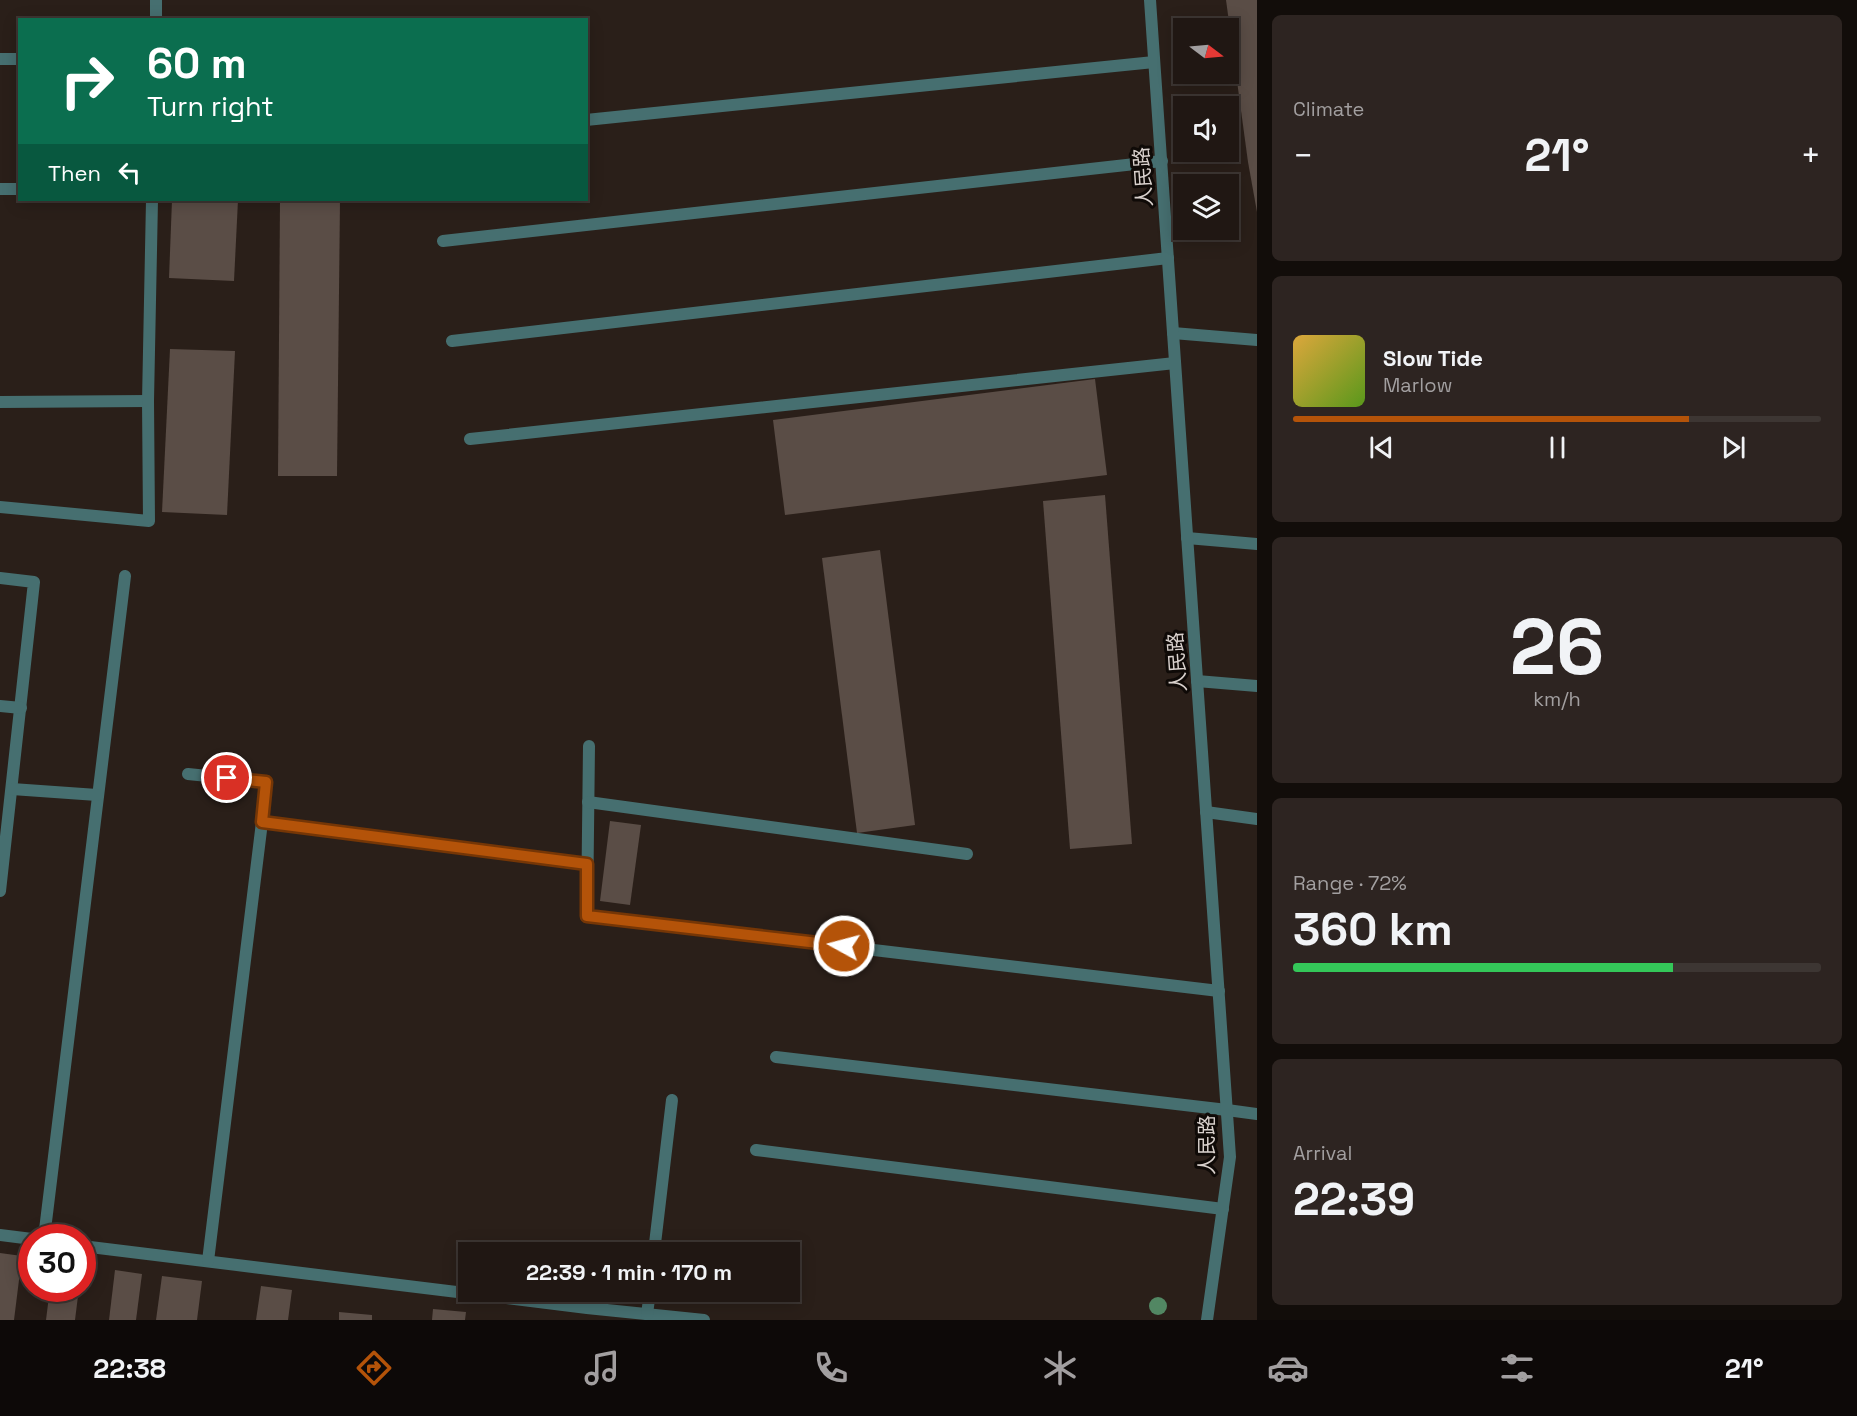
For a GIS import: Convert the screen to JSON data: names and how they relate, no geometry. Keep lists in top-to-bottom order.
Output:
{
  "streets": {
    "street": ["人民路"]
  },
  "north": "right",
  "page": {
    "tile": [
      "Climate",
      ["26", "km/h"],
      ["Range · 72%", "360 km"],
      ["Arrival", "22:39"]
    ],
    "turn": ["60 m", "Turn right"],
    "heat": ["−", "21°", "+"],
    "then": "Then",
    "song": ["Slow Tide", "Marlow"],
    "limit": "30",
    "trip": "22:39 · 1 min · 170 m",
    "tabs": ["22:38", "21°"]
  }
}
